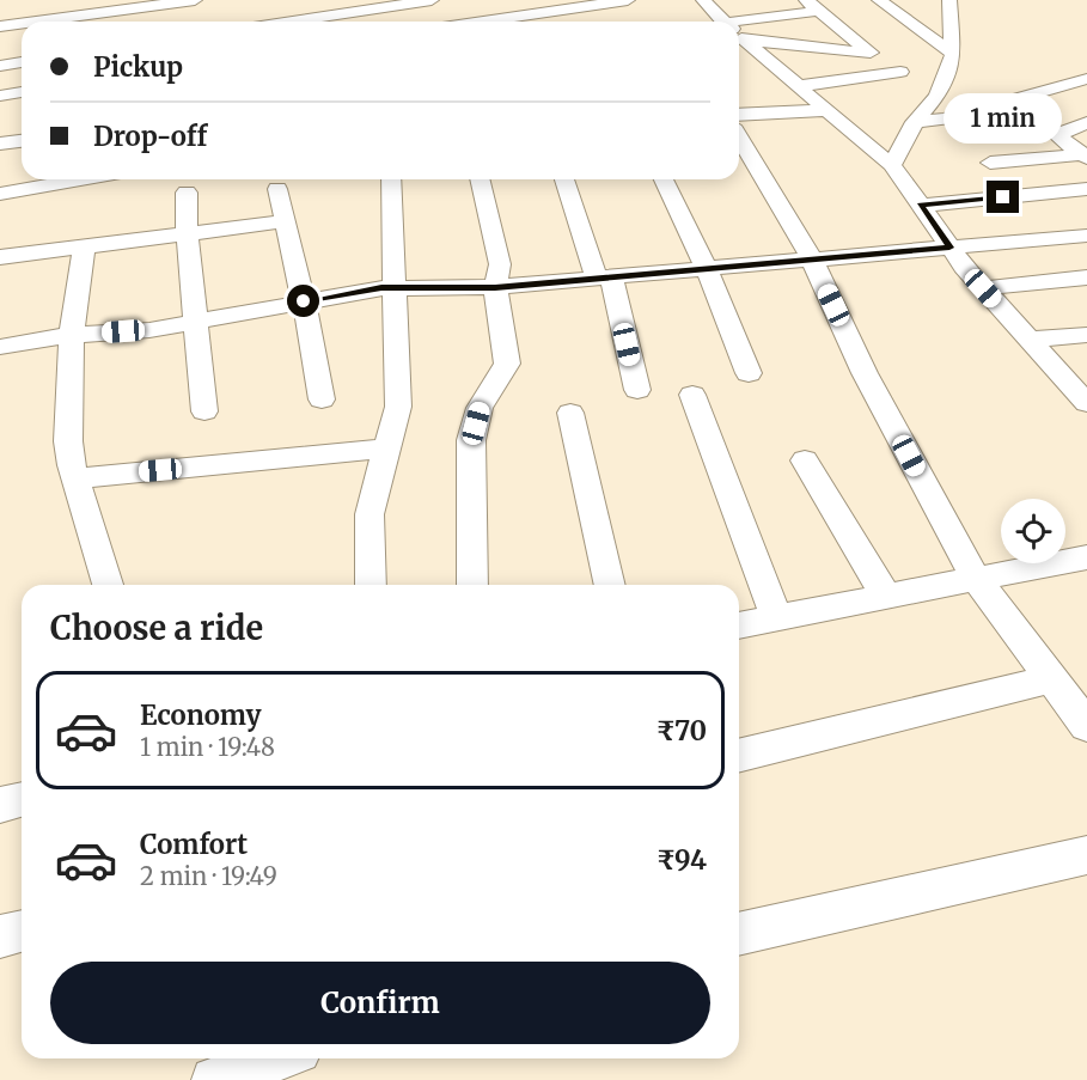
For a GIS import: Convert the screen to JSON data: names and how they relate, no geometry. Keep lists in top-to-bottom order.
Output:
{
  "page": {
    "banner": ["Pickup", "Drop-off"],
    "bubble": "1 min",
    "heading": "Choose a ride",
    "list": [
      {
        "name": "Economy",
        "note": "1 min · 19:48",
        "value": "₹70"
      },
      {
        "name": "Comfort",
        "note": "2 min · 19:49",
        "value": "₹94"
      }
    ],
    "buttons": "Confirm"
  }
}
